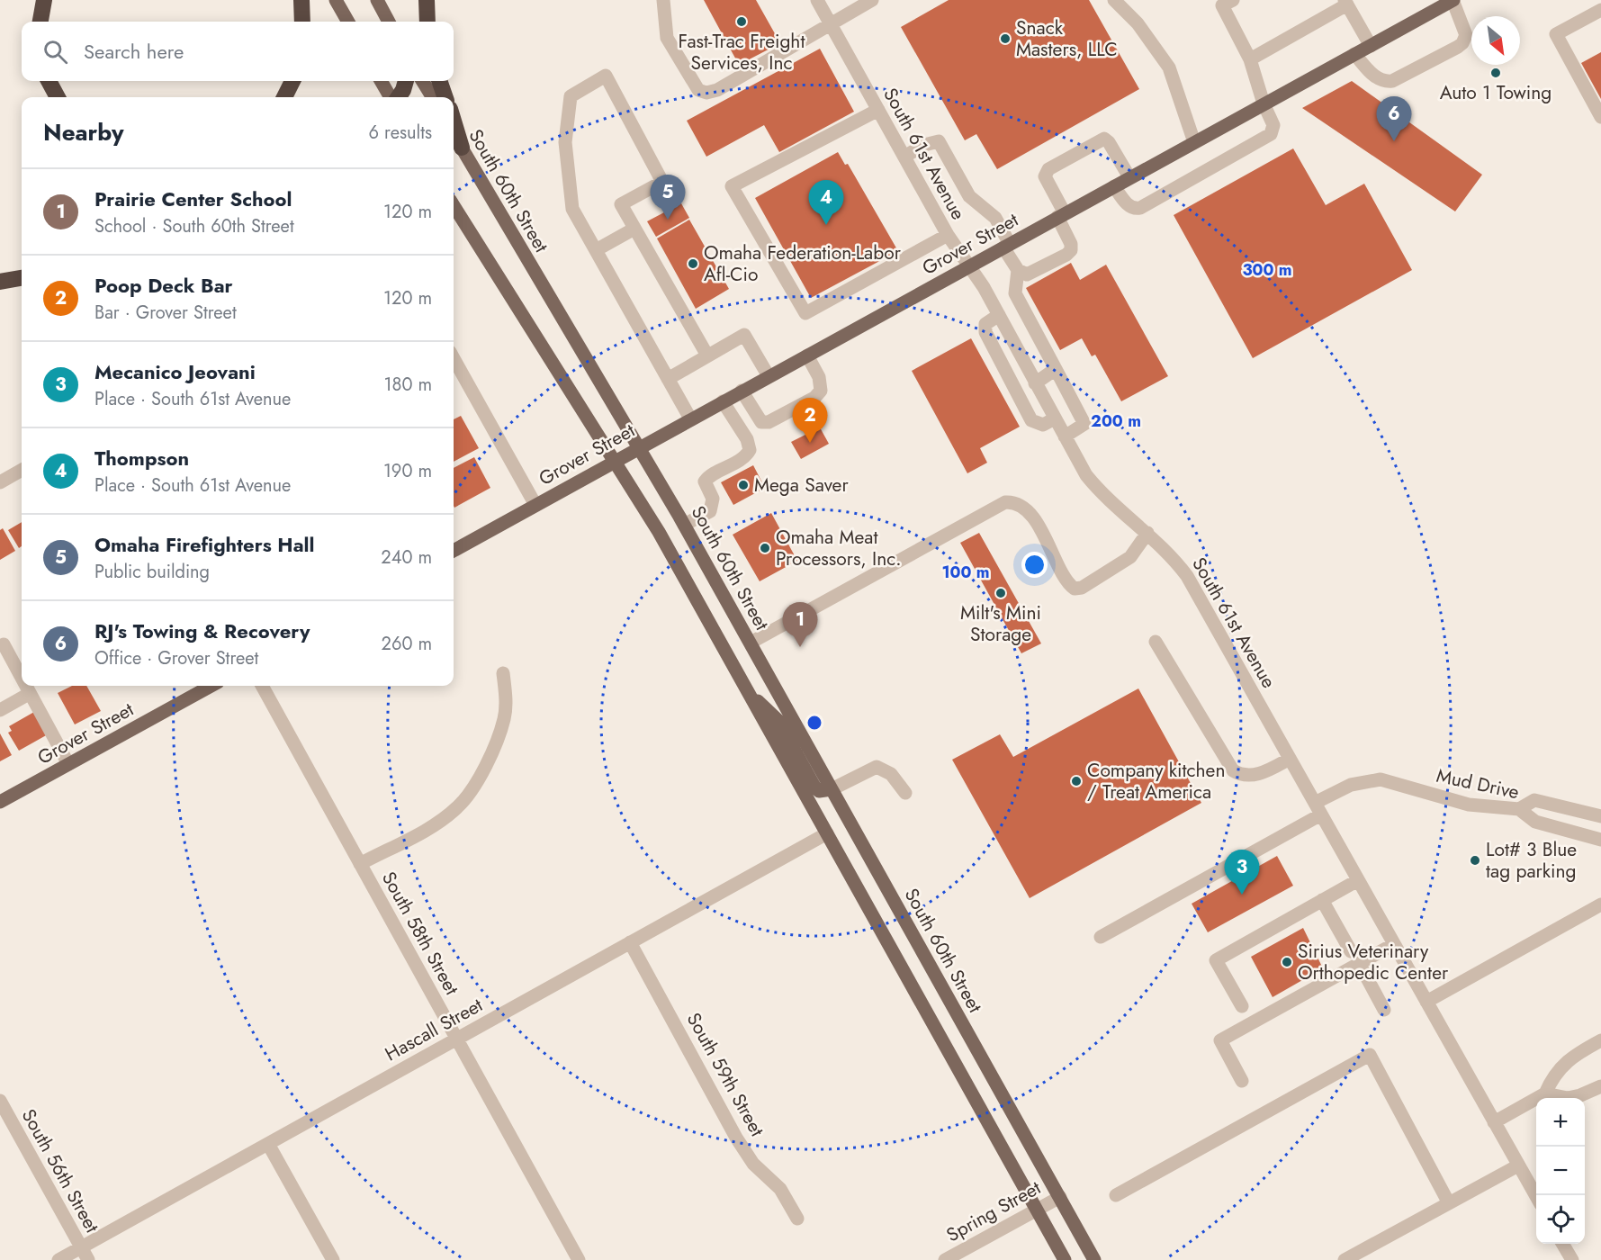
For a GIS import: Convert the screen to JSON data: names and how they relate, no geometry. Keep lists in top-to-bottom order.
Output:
{
  "streets": {
    "main road": ["South 60th Street", "Grover Street"],
    "street": [
      "South 61st Avenue",
      "Mud Drive",
      "South 58th Street",
      "Hascall Street",
      "South 59th Street",
      "South 56th Street",
      "Spring Street"
    ]
  },
  "crossings": [
    ["South 61st Avenue", "Grover Street"],
    ["South 61st Avenue", "Mud Drive"],
    ["South 60th Street", "Grover Street"],
    ["South 60th Street", "Spring Street"],
    ["South 58th Street", "Hascall Street"],
    ["Hascall Street", "South 59th Street"],
    ["Hascall Street", "South 56th Street"]
  ],
  "places": [
    "Fast-Trac Freight Services, Inc",
    "Snack Masters, LLC",
    "Auto 1 Towing",
    "Omaha Federation-Labor Afl-Cio",
    "Mega Saver",
    "Omaha Meat Processors, Inc.",
    "Milt's Mini Storage",
    "Company kitchen / Treat America",
    "Lot# 3 Blue tag parking",
    "Sirius Veterinary Orthopedic Center"
  ],
  "north": "bottom right",
  "page": {
    "search": "Search here",
    "pins": [
      "6",
      "5",
      "4",
      "2",
      "1",
      "3"
    ],
    "heading": ["Nearby", "6 results"],
    "list": [
      {
        "mark": "1",
        "name": "Prairie Center School",
        "note": "School · South 60th Street",
        "value": "120 m"
      },
      {
        "mark": "2",
        "name": "Poop Deck Bar",
        "note": "Bar · Grover Street",
        "value": "120 m"
      },
      {
        "mark": "3",
        "name": "Mecanico Jeovani",
        "note": "Place · South 61st Avenue",
        "value": "180 m"
      },
      {
        "mark": "4",
        "name": "Thompson",
        "note": "Place · South 61st Avenue",
        "value": "190 m"
      },
      {
        "mark": "5",
        "name": "Omaha Firefighters Hall",
        "note": "Public building",
        "value": "240 m"
      },
      {
        "mark": "6",
        "name": "RJ's Towing & Recovery",
        "note": "Office · Grover Street",
        "value": "260 m"
      }
    ],
    "map_buttons": ["+", "−"]
  },
  "rings": ["300 m", "200 m", "100 m"]
}
